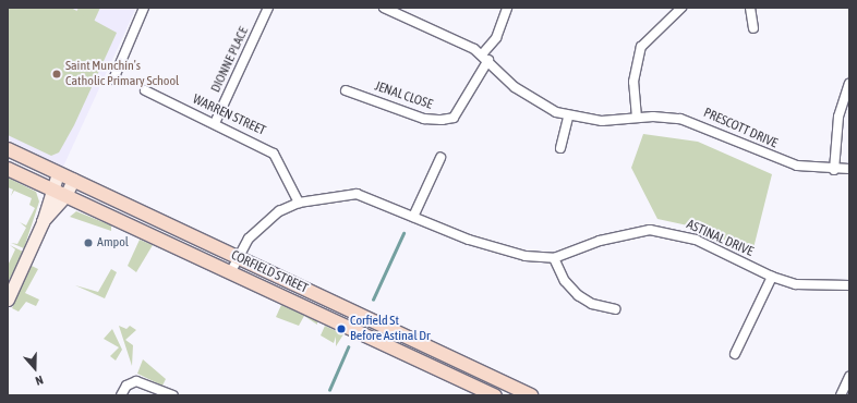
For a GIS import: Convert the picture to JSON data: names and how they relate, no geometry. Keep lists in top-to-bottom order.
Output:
{
  "streets": {
    "main road": ["CORFIELD STREET"],
    "street": [
      "DIONNE PLACE",
      "JENAL CLOSE",
      "WARREN STREET",
      "PRESCOTT DRIVE",
      "ASTINAL DRIVE"
    ]
  },
  "crossings": [
    ["DIONNE PLACE", "WARREN STREET"],
    ["JENAL CLOSE", "PRESCOTT DRIVE"],
    ["WARREN STREET", "ASTINAL DRIVE"],
    ["ASTINAL DRIVE", "CORFIELD STREET"]
  ],
  "places": ["Saint Munchin’s Catholic Primary School", "Ampol", "Corfield St Before Astinal Dr"],
  "north": "bottom"
}
